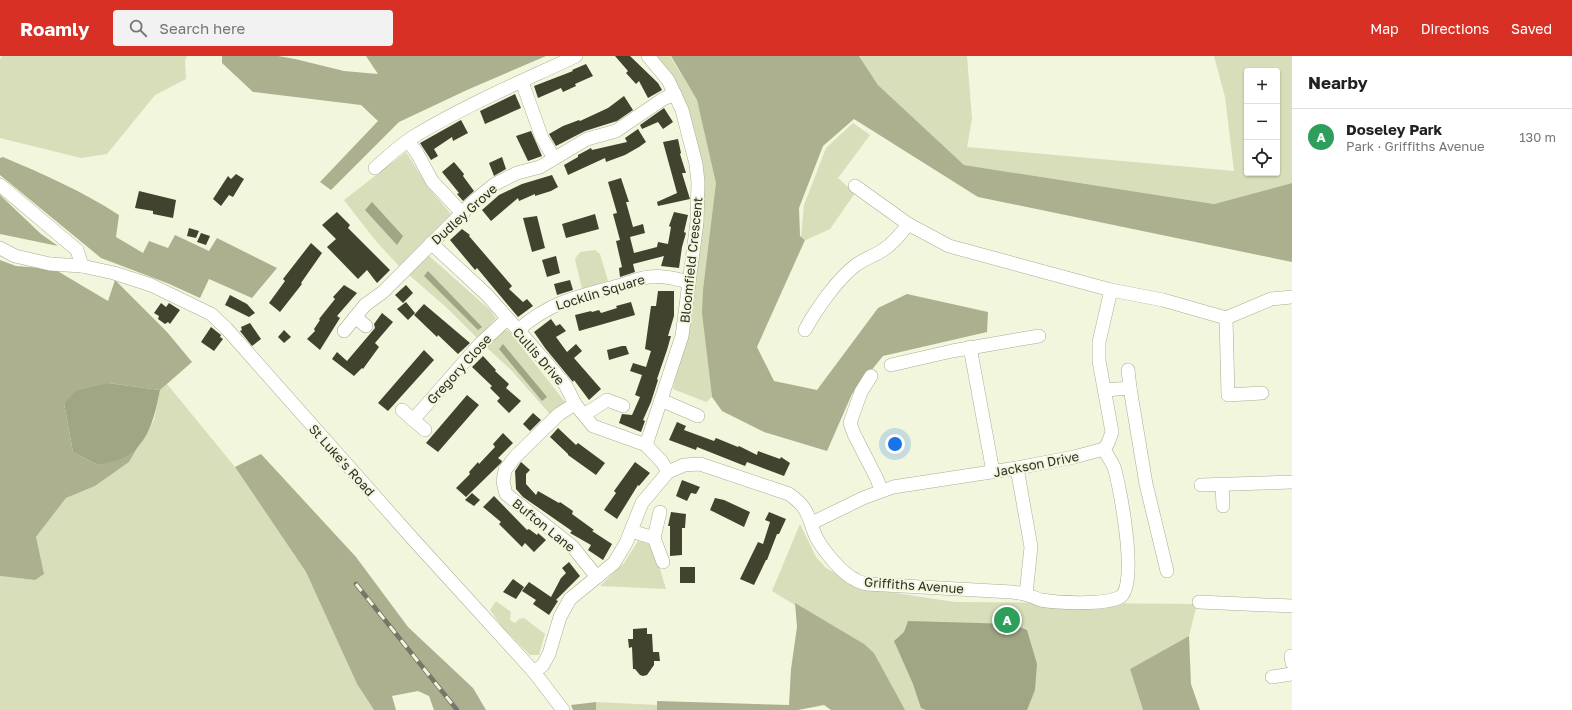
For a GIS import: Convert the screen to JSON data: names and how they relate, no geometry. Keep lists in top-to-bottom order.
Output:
{
  "streets": {
    "street": [
      "Dudley Grove",
      "Bloomfield Crescent",
      "Locklin Square",
      "Cullis Drive",
      "Gregory Close",
      "St Luke's Road",
      "Jackson Drive",
      "Bufton Lane",
      "Griffiths Avenue"
    ]
  },
  "crossings": [
    ["Dudley Grove", "Bloomfield Crescent"],
    ["Dudley Grove", "Cullis Drive"],
    ["Bloomfield Crescent", "Locklin Square"],
    ["Bloomfield Crescent", "Cullis Drive"],
    ["Locklin Square", "Cullis Drive"],
    ["Cullis Drive", "Gregory Close"],
    ["Cullis Drive", "Bufton Lane"],
    ["Cullis Drive", "Griffiths Avenue"],
    ["Jackson Drive", "Griffiths Avenue"]
  ],
  "page": {
    "header": "Roamly",
    "search": "Search here",
    "nav": ["Map", "Directions", "Saved"],
    "heading": "Nearby",
    "map_buttons": ["+", "−"],
    "list": [
      {
        "mark": "A",
        "name": "Doseley Park",
        "note": "Park · Griffiths Avenue",
        "value": "130 m"
      }
    ],
    "pins": "A"
  }
}
